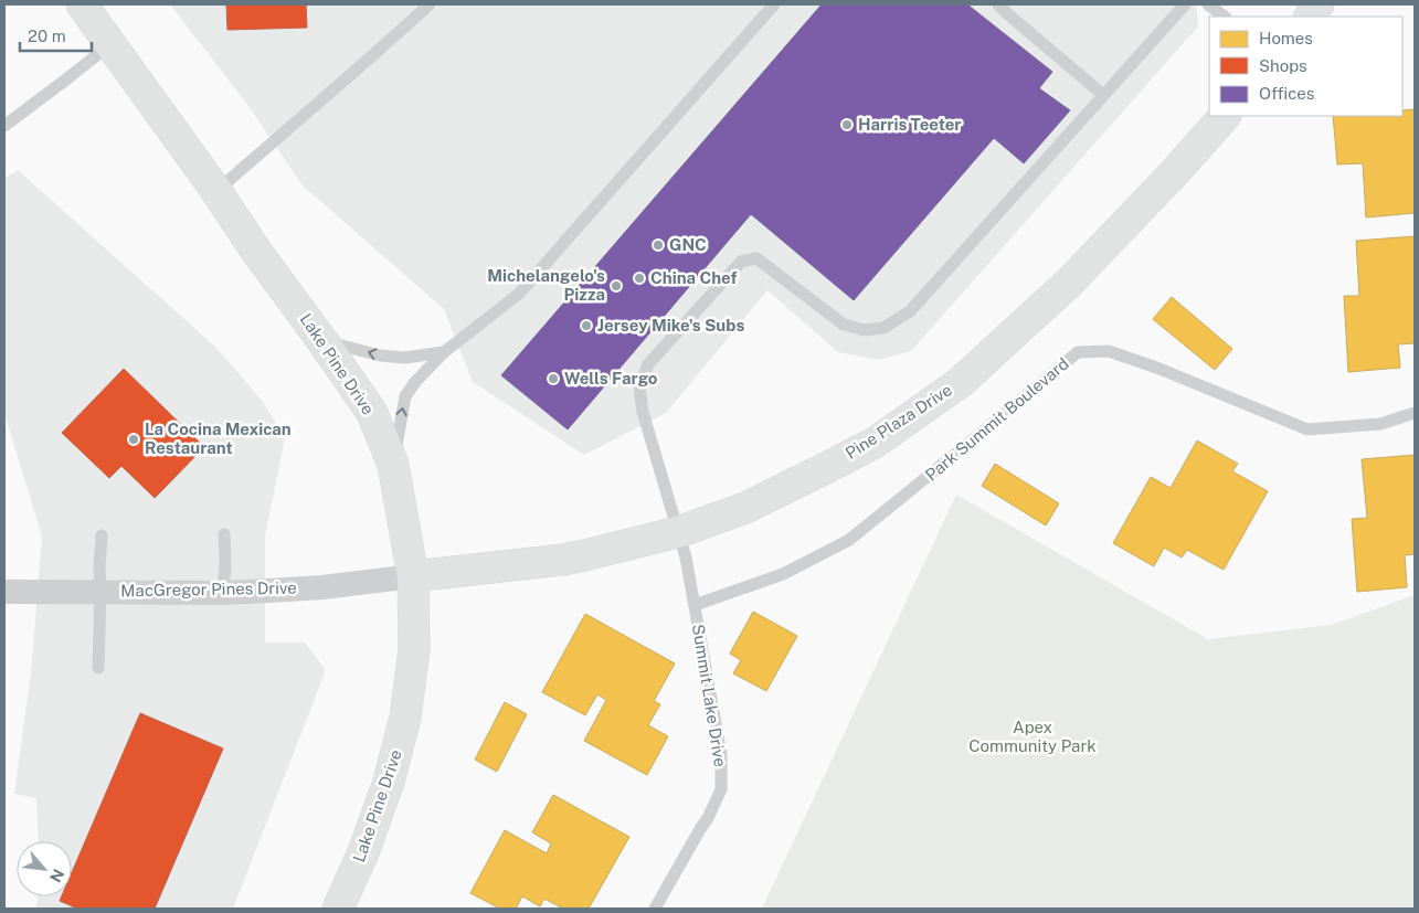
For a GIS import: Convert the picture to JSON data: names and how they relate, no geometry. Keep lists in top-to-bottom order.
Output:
{
  "streets": {
    "main road": ["Lake Pine Drive", "Pine Plaza Drive"],
    "street": ["MacGregor Pines Drive"],
    "lane": ["Park Summit Boulevard", "Summit Lake Drive"]
  },
  "crossings": [
    ["Lake Pine Drive", "Pine Plaza Drive"],
    ["Lake Pine Drive", "MacGregor Pines Drive"],
    ["Park Summit Boulevard", "Summit Lake Drive"],
    ["Pine Plaza Drive", "MacGregor Pines Drive"],
    ["Pine Plaza Drive", "Summit Lake Drive"]
  ],
  "parks": ["Apex Community Park"],
  "places": [
    "Harris Teeter",
    "GNC",
    "China Chef",
    "Michelangelo's Pizza",
    "Jersey Mike's Subs",
    "Wells Fargo",
    "La Cocina Mexican Restaurant"
  ],
  "legend": ["Homes", "Shops", "Offices"],
  "scale_bar": "20 m",
  "north": "bottom right"
}
